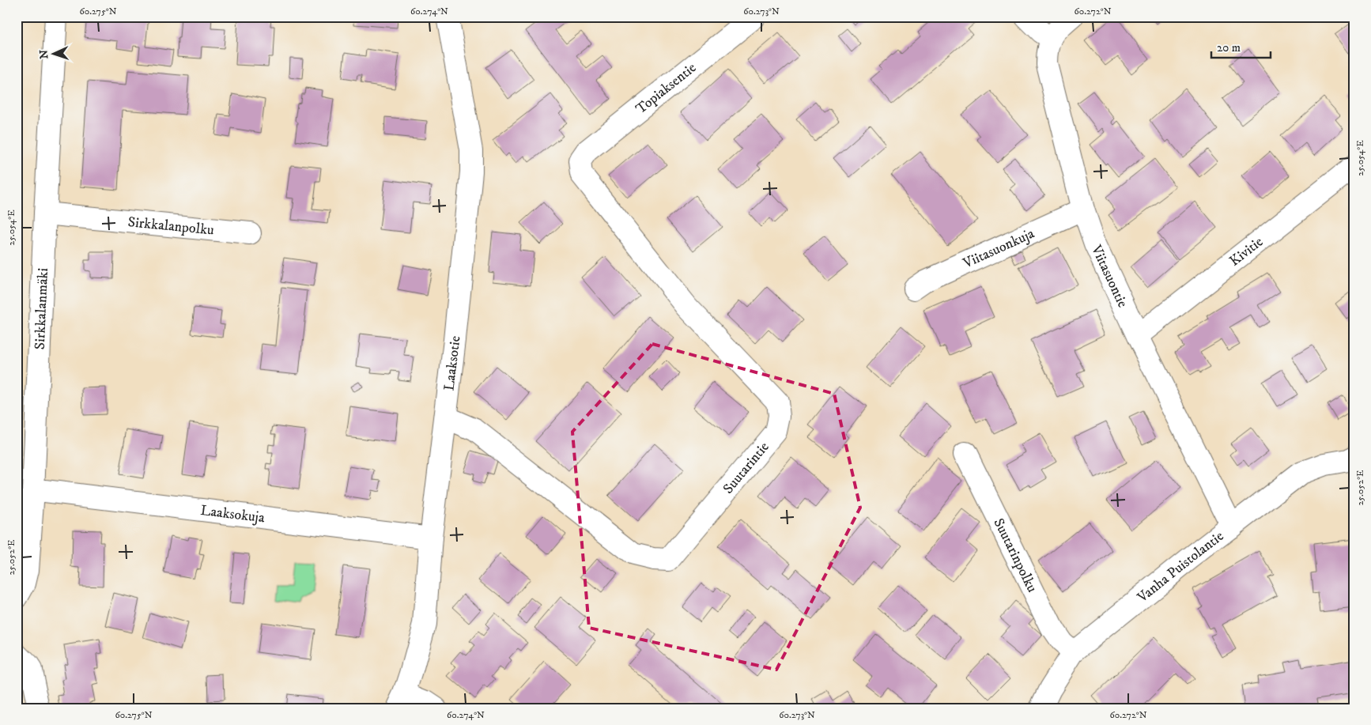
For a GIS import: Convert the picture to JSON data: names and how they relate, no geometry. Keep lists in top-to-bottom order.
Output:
{
  "streets": {
    "street": [
      "Topiaksentie",
      "Sirkkalanpolku",
      "Viitasuonkuja",
      "Kivitie",
      "Viitasuontie",
      "Sirkkalanmäki",
      "Laaksotie",
      "Suutarintie",
      "Laaksokuja",
      "Suutarinpolku",
      "Vanha Puistolantie"
    ]
  },
  "crossings": [
    ["Topiaksentie", "Suutarintie"],
    ["Sirkkalanpolku", "Sirkkalanmäki"],
    ["Viitasuonkuja", "Viitasuontie"],
    ["Kivitie", "Viitasuontie"],
    ["Viitasuontie", "Vanha Puistolantie"],
    ["Sirkkalanmäki", "Laaksokuja"],
    ["Laaksotie", "Suutarintie"],
    ["Laaksotie", "Laaksokuja"],
    ["Suutarinpolku", "Vanha Puistolantie"]
  ],
  "scale_bar": "20 m",
  "north": "left",
  "coordinates": [
    "60.275°N",
    "60.274°N",
    "60.273°N",
    "60.272°N",
    "25.054°E",
    "25.052°E"
  ]
}
